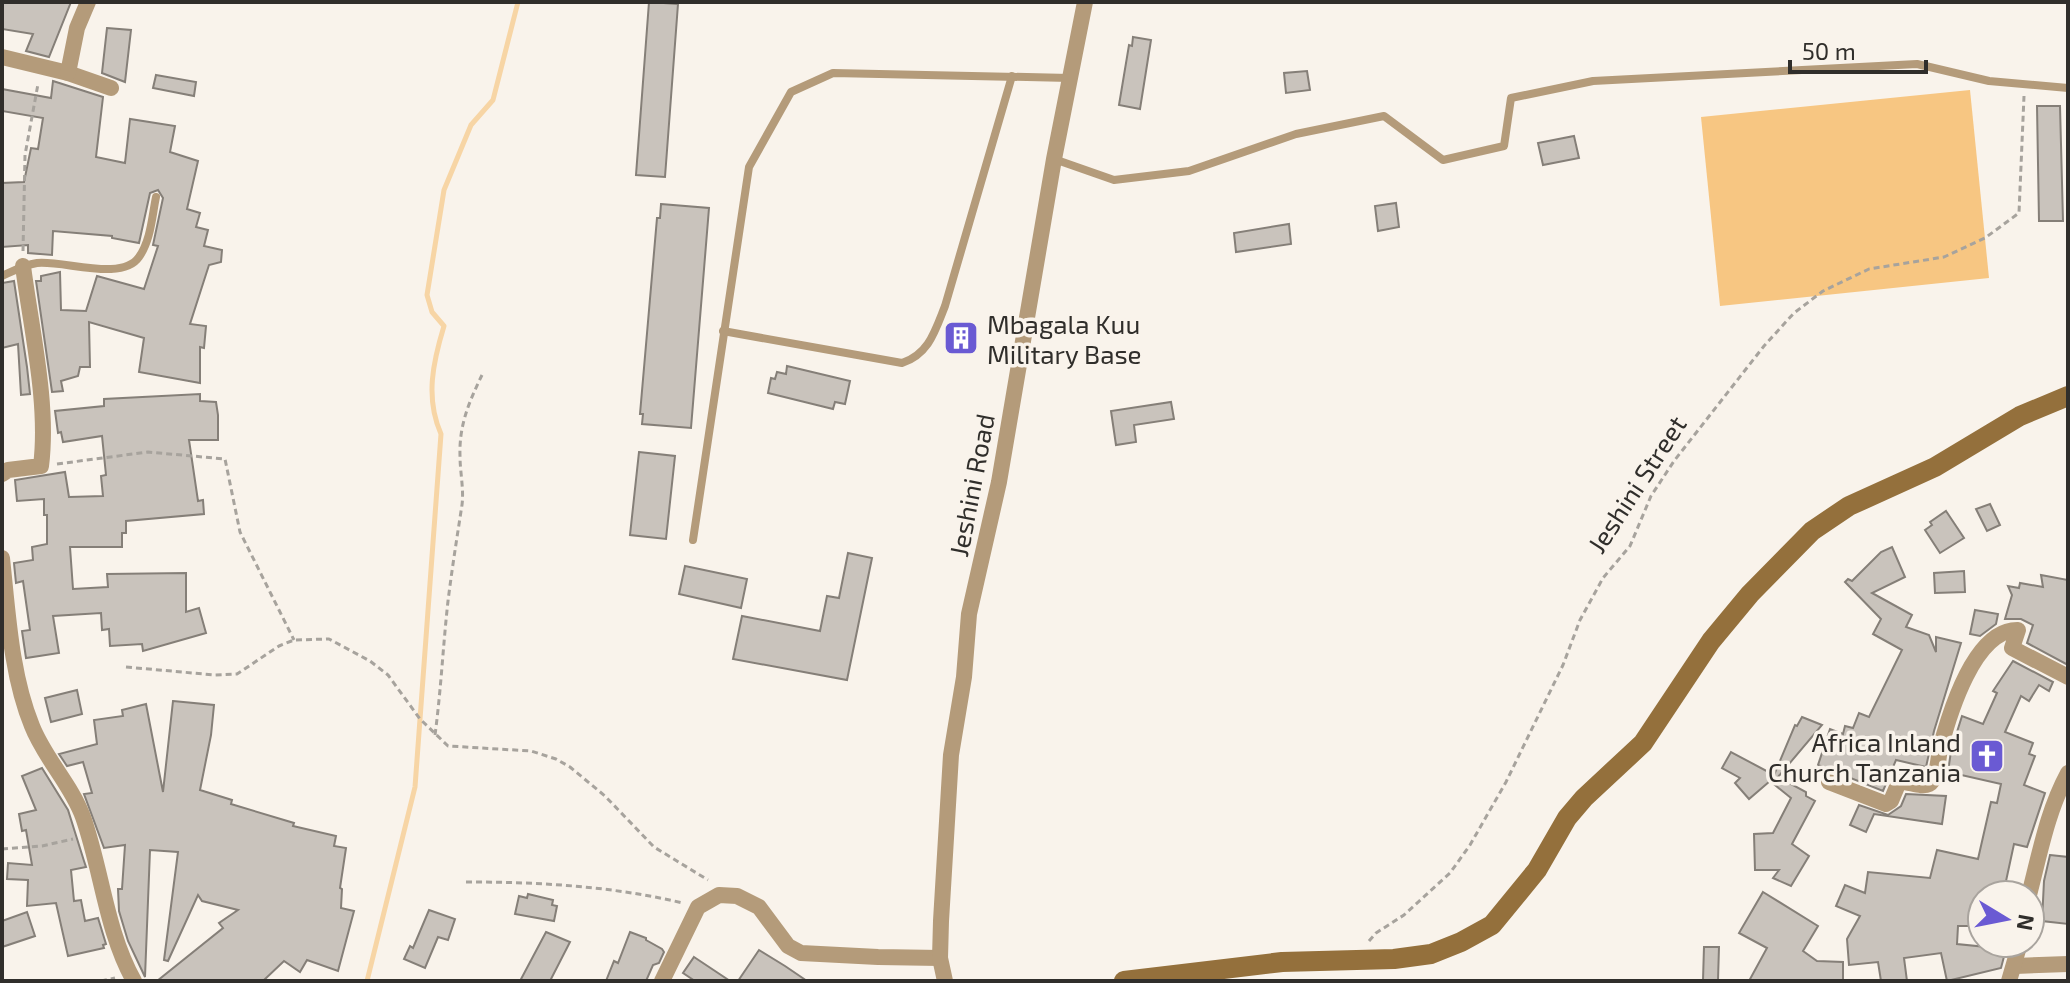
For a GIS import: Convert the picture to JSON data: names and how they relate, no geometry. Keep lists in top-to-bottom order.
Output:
{
  "streets": {
    "street": ["Jeshini Road"],
    "path": ["Jeshini Street"]
  },
  "places": {
    "building": ["Mbagala Kuu Military Base"],
    "church": ["Africa Inland Church Tanzania"]
  },
  "scale_bar": "50 m",
  "north": "right"
}
